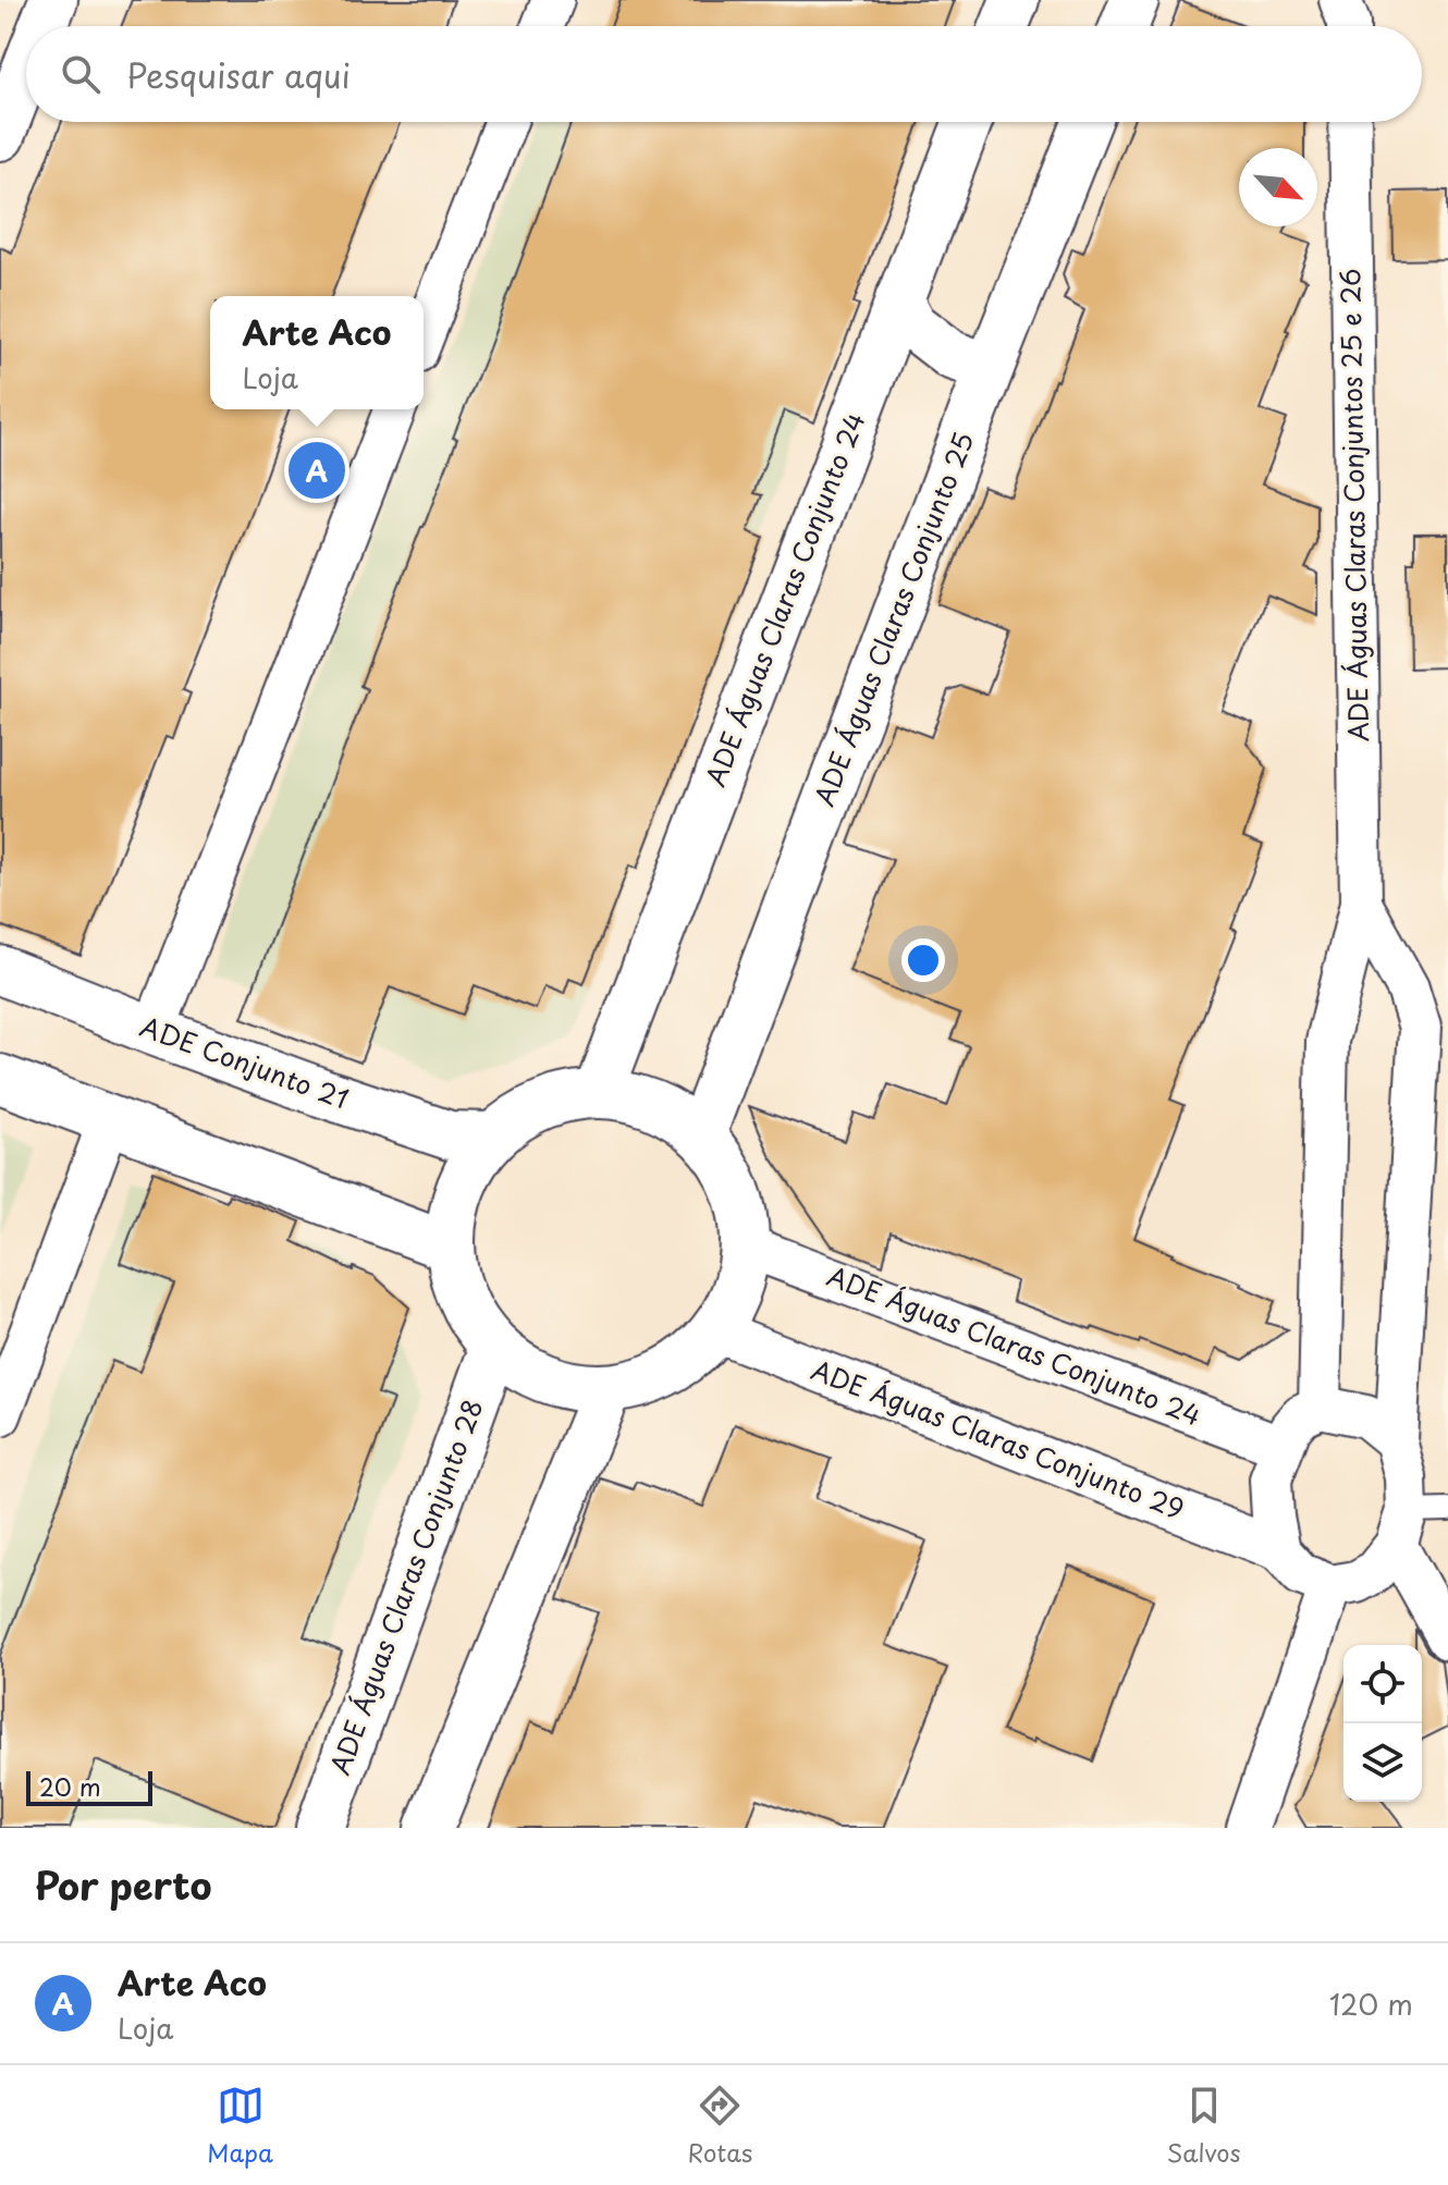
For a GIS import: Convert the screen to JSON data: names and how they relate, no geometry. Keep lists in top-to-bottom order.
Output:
{
  "streets": {
    "street": [
      "ADE Águas Claras Conjuntos 25 e 26",
      "ADE Águas Claras Conjunto 24",
      "ADE Águas Claras Conjunto 25",
      "ADE Conjunto 21",
      "ADE Águas Claras Conjunto 29",
      "ADE Águas Claras Conjunto 28"
    ]
  },
  "crossings": [
    ["ADE Águas Claras Conjunto 24", "ADE Águas Claras Conjunto 25"],
    ["ADE Águas Claras Conjunto 24", "ADE Conjunto 21"],
    ["ADE Águas Claras Conjunto 24", "ADE Águas Claras Conjunto 29"],
    ["ADE Águas Claras Conjunto 24", "ADE Águas Claras Conjunto 28"],
    ["ADE Águas Claras Conjunto 25", "ADE Conjunto 21"],
    ["ADE Águas Claras Conjunto 25", "ADE Águas Claras Conjunto 29"],
    ["ADE Águas Claras Conjunto 25", "ADE Águas Claras Conjunto 28"],
    ["ADE Conjunto 21", "ADE Águas Claras Conjunto 29"],
    ["ADE Conjunto 21", "ADE Águas Claras Conjunto 28"],
    ["ADE Águas Claras Conjunto 29", "ADE Águas Claras Conjunto 28"]
  ],
  "scale_bar": "20 m",
  "north": "bottom right",
  "page": {
    "search": "Pesquisar aqui",
    "popup": ["Arte Aco", "Loja"],
    "pins": "A",
    "scale": "20 m",
    "heading": "Por perto",
    "list": [
      {
        "mark": "A",
        "name": "Arte Aco",
        "note": "Loja",
        "value": "120 m"
      }
    ],
    "nav": ["Mapa", "Rotas", "Salvos"]
  }
}
